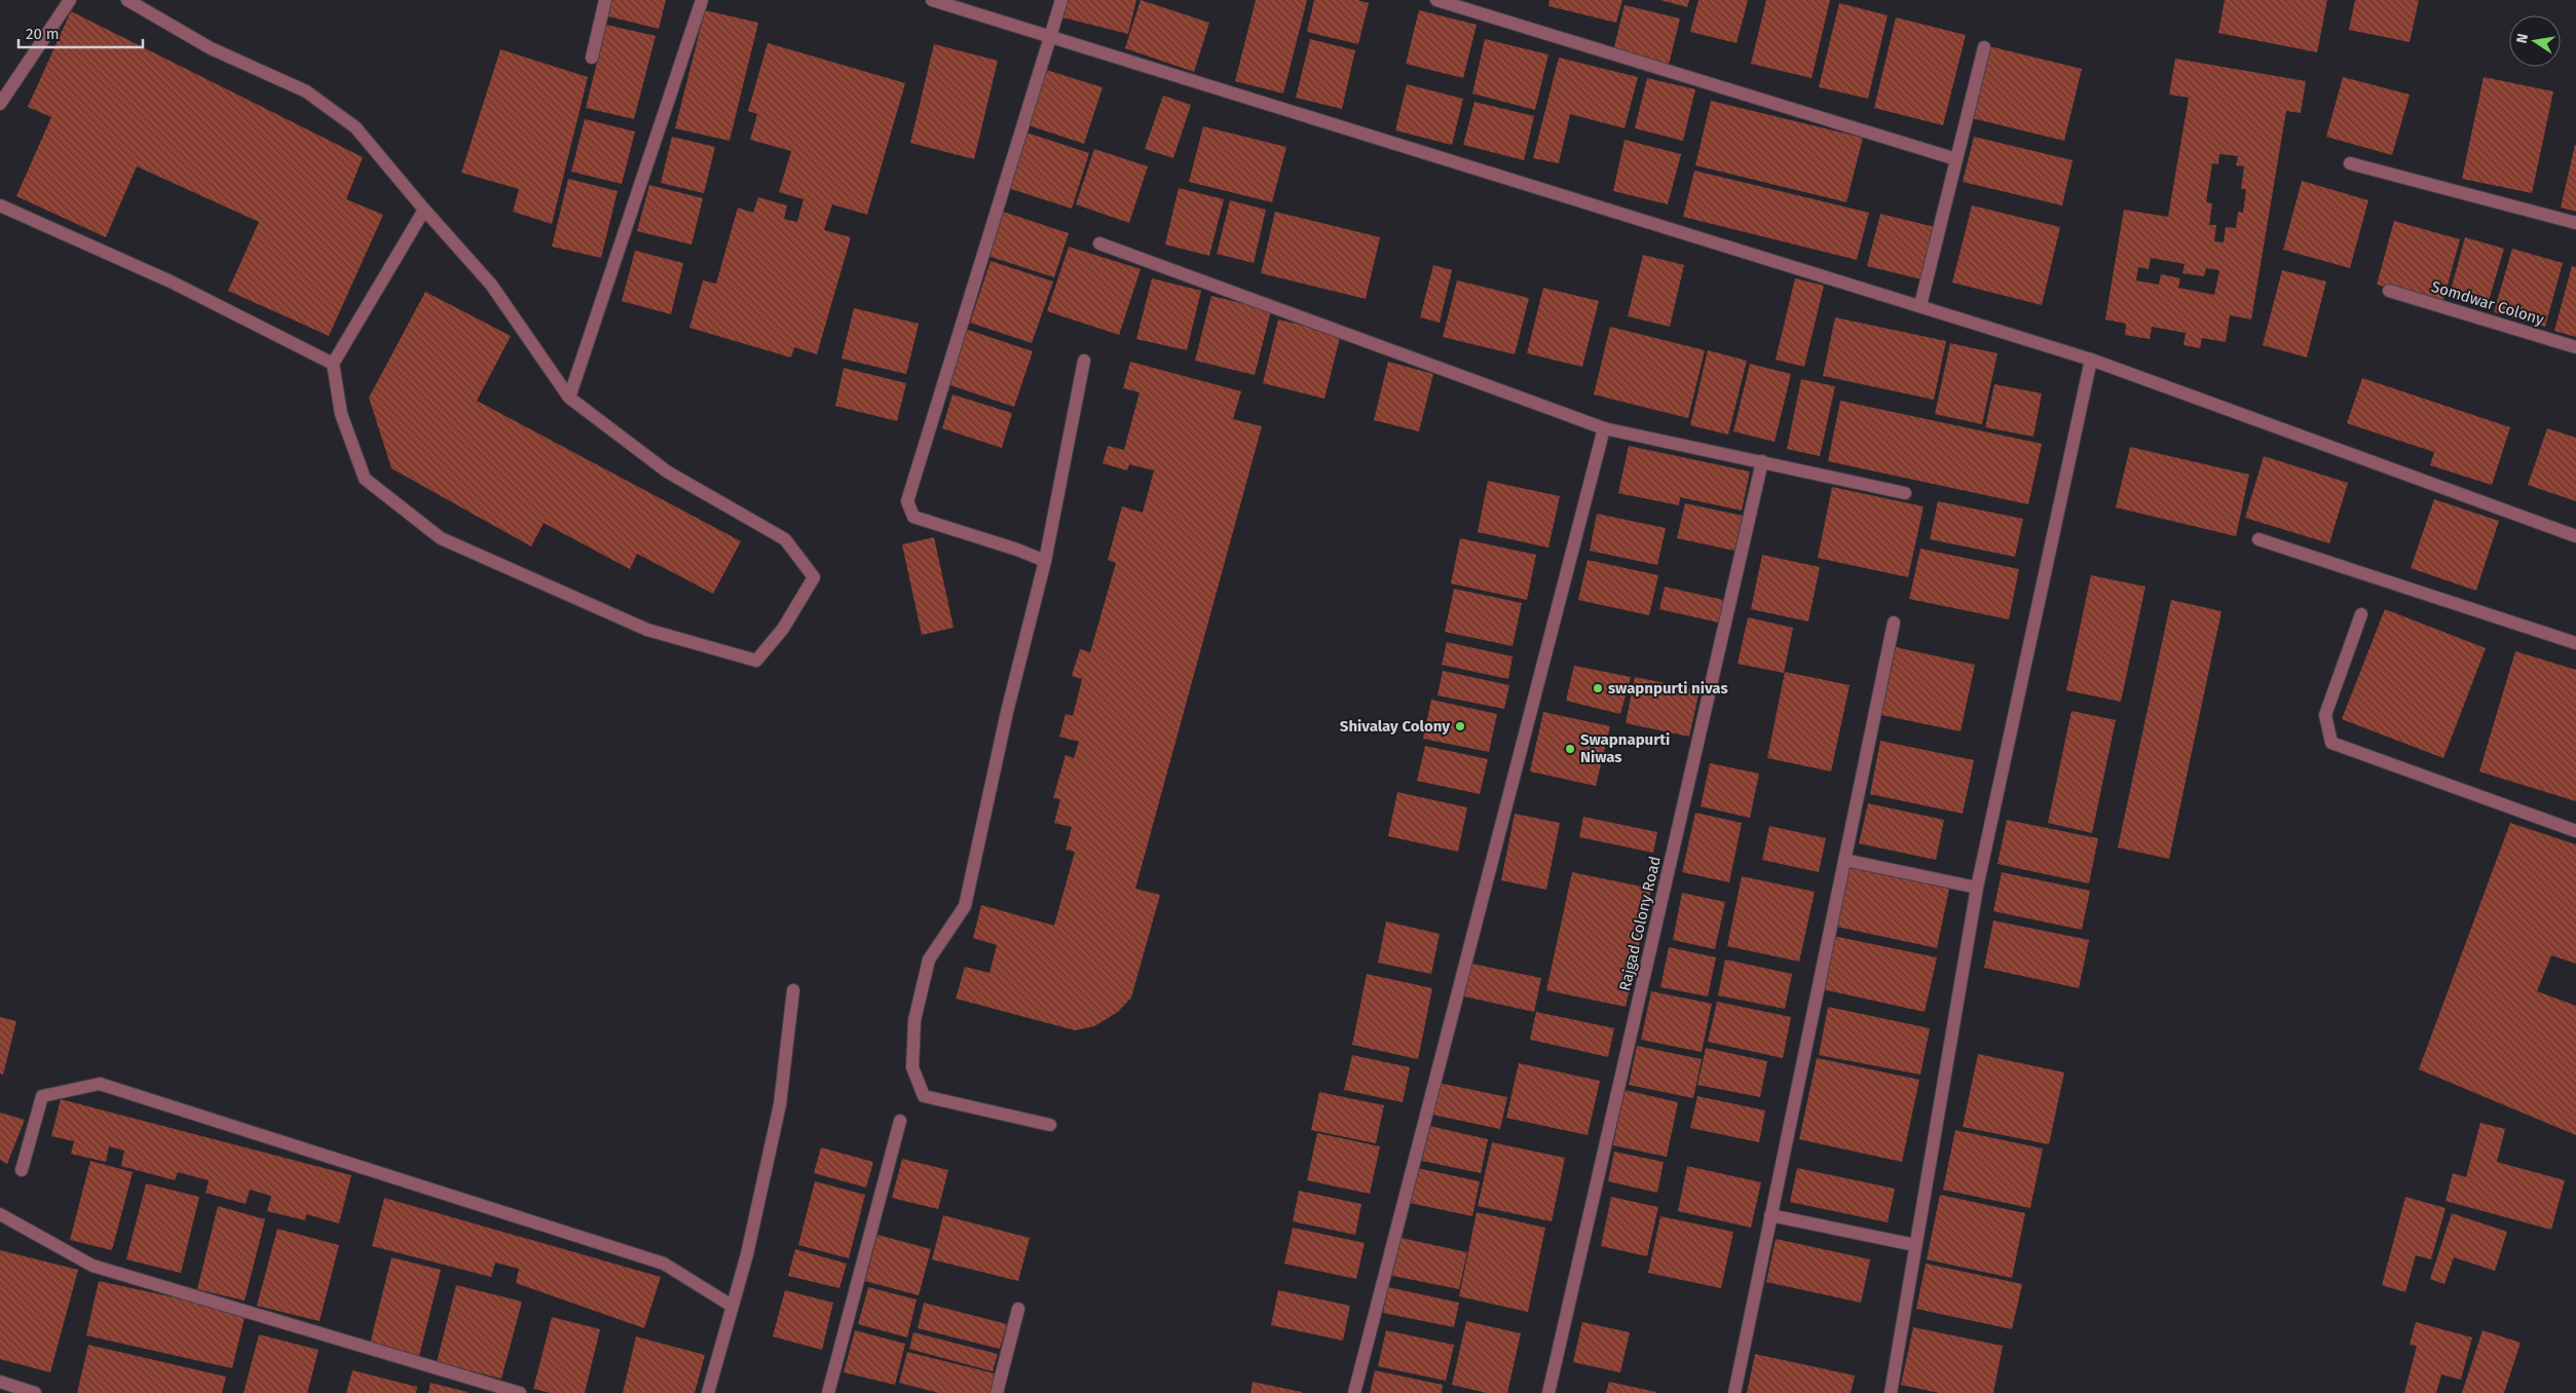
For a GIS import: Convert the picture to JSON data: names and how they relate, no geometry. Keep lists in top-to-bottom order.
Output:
{
  "streets": {
    "street": ["Somdwar Colony", "Rajgad Colony Road"]
  },
  "places": ["swapnpurti nivas", "Shivalay Colony", "Swapnapurti Niwas"],
  "scale_bar": "20 m",
  "north": "left"
}
